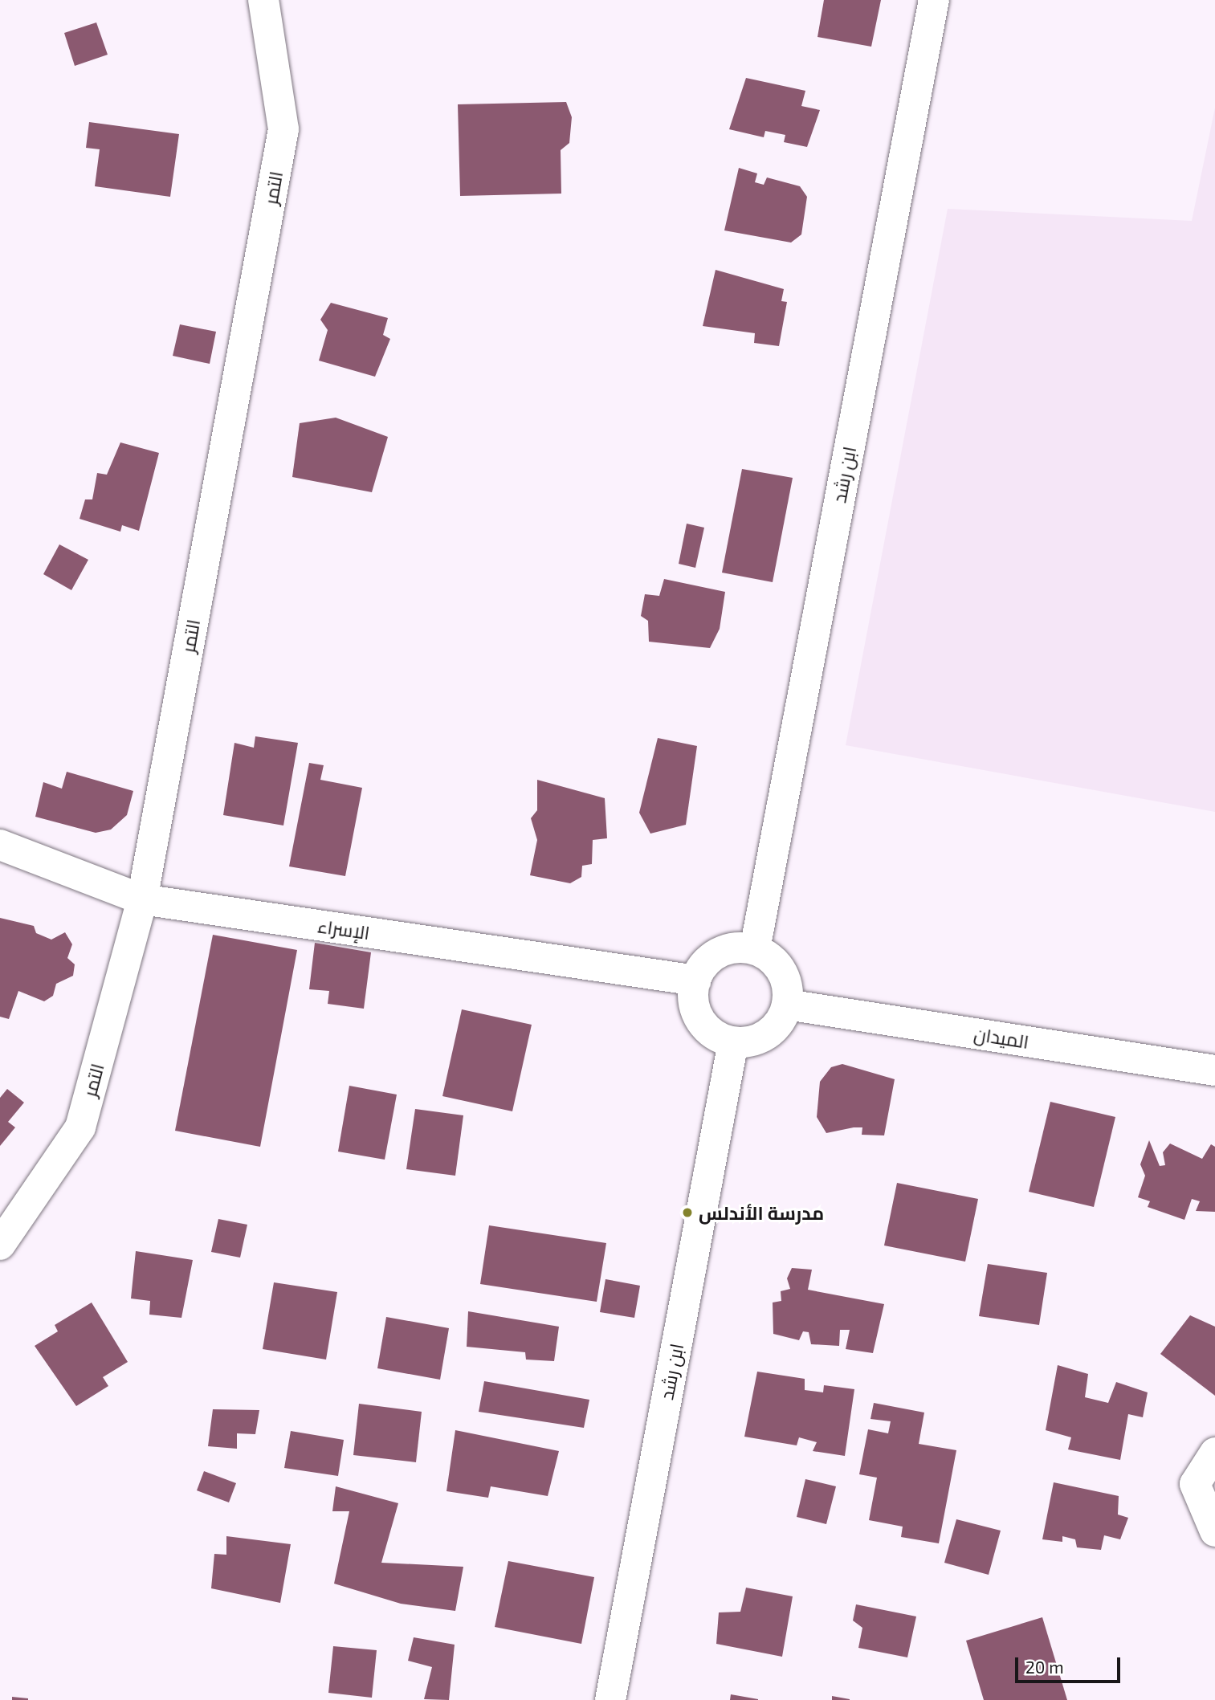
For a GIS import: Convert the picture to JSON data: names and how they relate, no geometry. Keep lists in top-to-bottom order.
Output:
{
  "streets": {
    "street": [
      "التمر",
      "ابن رشد",
      "الإسراء",
      "الميدان"
    ]
  },
  "crossings": [
    ["التمر", "الإسراء"],
    ["ابن رشد", "الإسراء"],
    ["ابن رشد", "الميدان"],
    ["الإسراء", "الميدان"]
  ],
  "places": ["مدرسة الأندلس"],
  "scale_bar": "20 m"
}
